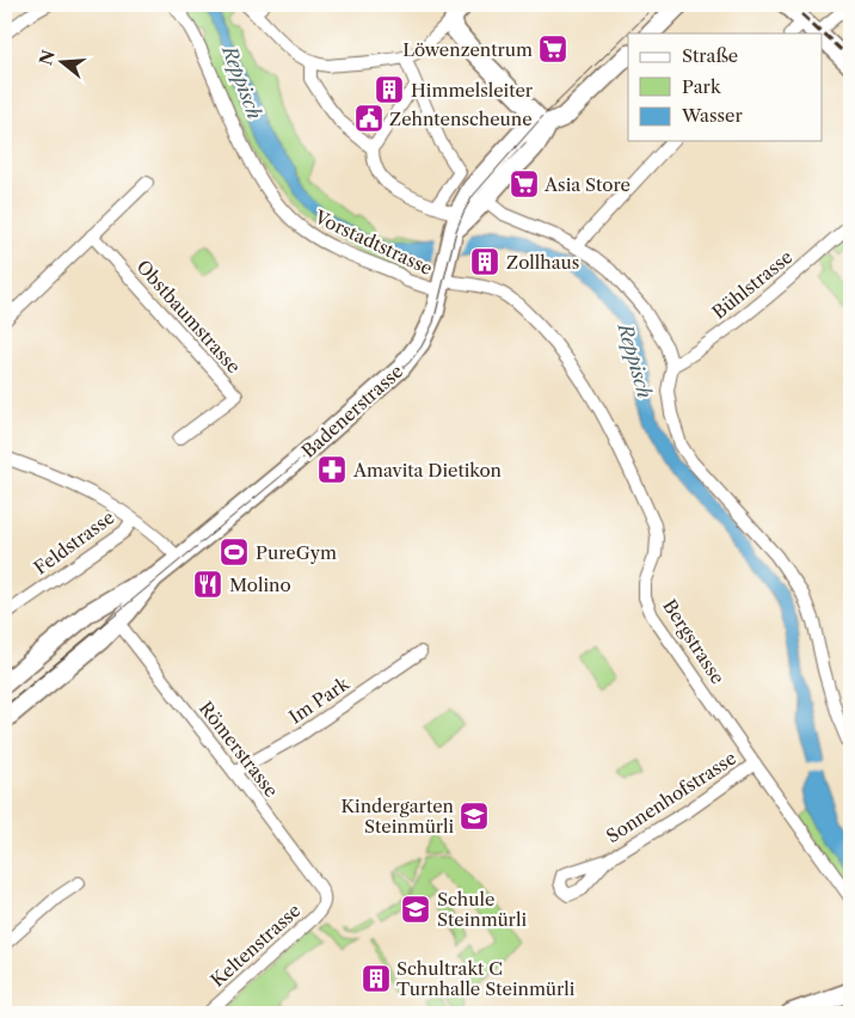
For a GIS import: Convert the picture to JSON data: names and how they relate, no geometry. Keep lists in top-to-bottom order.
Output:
{
  "streets": {
    "main road": ["Badenerstrasse"],
    "street": [
      "Vorstadtstrasse",
      "Bühlstrasse",
      "Obstbaumstrasse",
      "Feldstrasse",
      "Bergstrasse",
      "Im Park",
      "Römerstrasse",
      "Sonnenhofstrasse",
      "Keltenstrasse"
    ]
  },
  "crossings": [
    ["Vorstadtstrasse", "Badenerstrasse"],
    ["Vorstadtstrasse", "Bergstrasse"],
    ["Badenerstrasse", "Bergstrasse"],
    ["Badenerstrasse", "Römerstrasse"],
    ["Bergstrasse", "Sonnenhofstrasse"],
    ["Im Park", "Römerstrasse"],
    ["Römerstrasse", "Keltenstrasse"]
  ],
  "water": ["Reppisch"],
  "places": {
    "supermarket": ["Löwenzentrum", "Asia Store"],
    "building": ["Himmelsleiter", "Zollhaus", "Schultrakt C Turnhalle Steinmürli"],
    "public building": ["Zehntenscheune"],
    "pharmacy": ["Amavita Dietikon"],
    "sports": ["PureGym"],
    "restaurant": ["Molino"],
    "school or university": ["Kindergarten Steinmürli", "Schule Steinmürli"]
  },
  "legend": ["Straße", "Park", "Wasser"],
  "north": "left"
}
